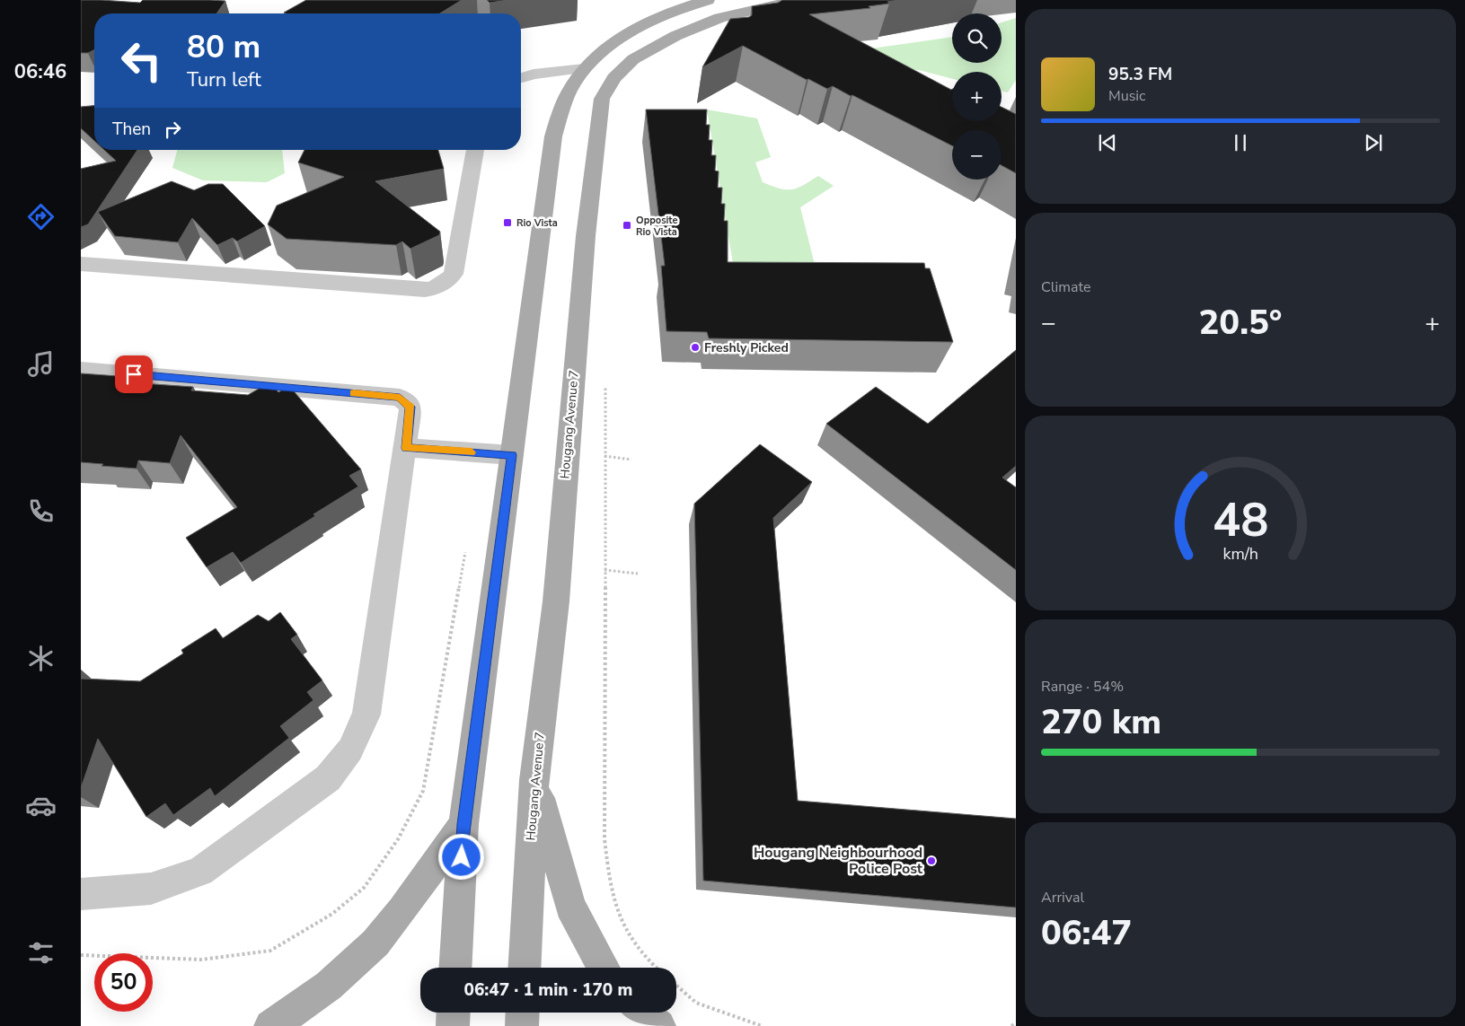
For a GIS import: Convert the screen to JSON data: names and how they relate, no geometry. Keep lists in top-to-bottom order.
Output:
{
  "streets": {
    "main road": ["Hougang Avenue 7"]
  },
  "places": {
    "transit": ["Rio Vista", "Opposite Rio Vista"],
    "other": ["Freshly Picked", "Hougang Neighbourhood Police Post"]
  },
  "page": {
    "tabs": "06:46",
    "map_buttons": ["+", "−"],
    "turn": ["80 m", "Turn left"],
    "song": ["95.3 FM", "Music"],
    "then": "Then",
    "tile": [
      "Climate",
      ["Range · 54%", "270 km"],
      ["Arrival", "06:47"]
    ],
    "heat": ["−", "20.5°", "+"],
    "limit": "50",
    "trip": "06:47 · 1 min · 170 m",
    "gauge": ["48", "km/h"]
  }
}
